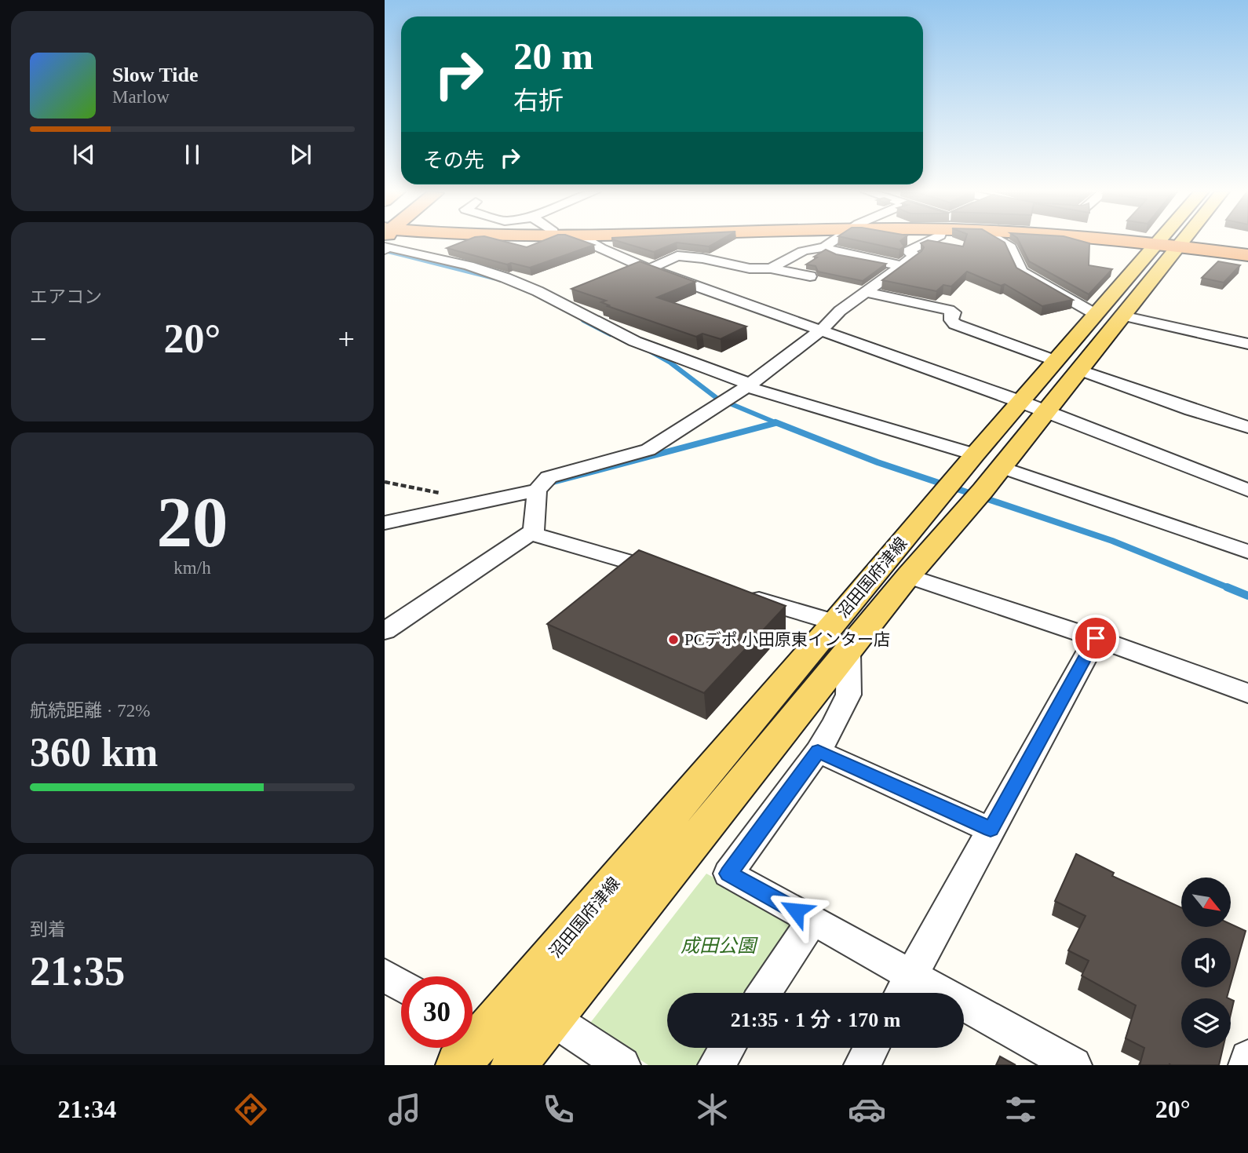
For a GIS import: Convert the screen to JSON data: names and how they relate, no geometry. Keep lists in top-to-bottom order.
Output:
{
  "streets": {
    "main road": ["沼田国府津線"]
  },
  "parks": ["成田公園"],
  "places": ["PCデポ 小田原東インター店"],
  "north": "bottom right",
  "page": {
    "turn": ["20 m", "右折"],
    "song": ["Slow Tide", "Marlow"],
    "then": "その先",
    "tile": [
      "エアコン",
      ["20", "km/h"],
      ["航続距離 · 72%", "360 km"],
      ["到着", "21:35"]
    ],
    "heat": ["−", "20°", "+"],
    "limit": "30",
    "trip": "21:35 · 1 分 · 170 m",
    "tabs": ["21:34", "20°"]
  }
}
